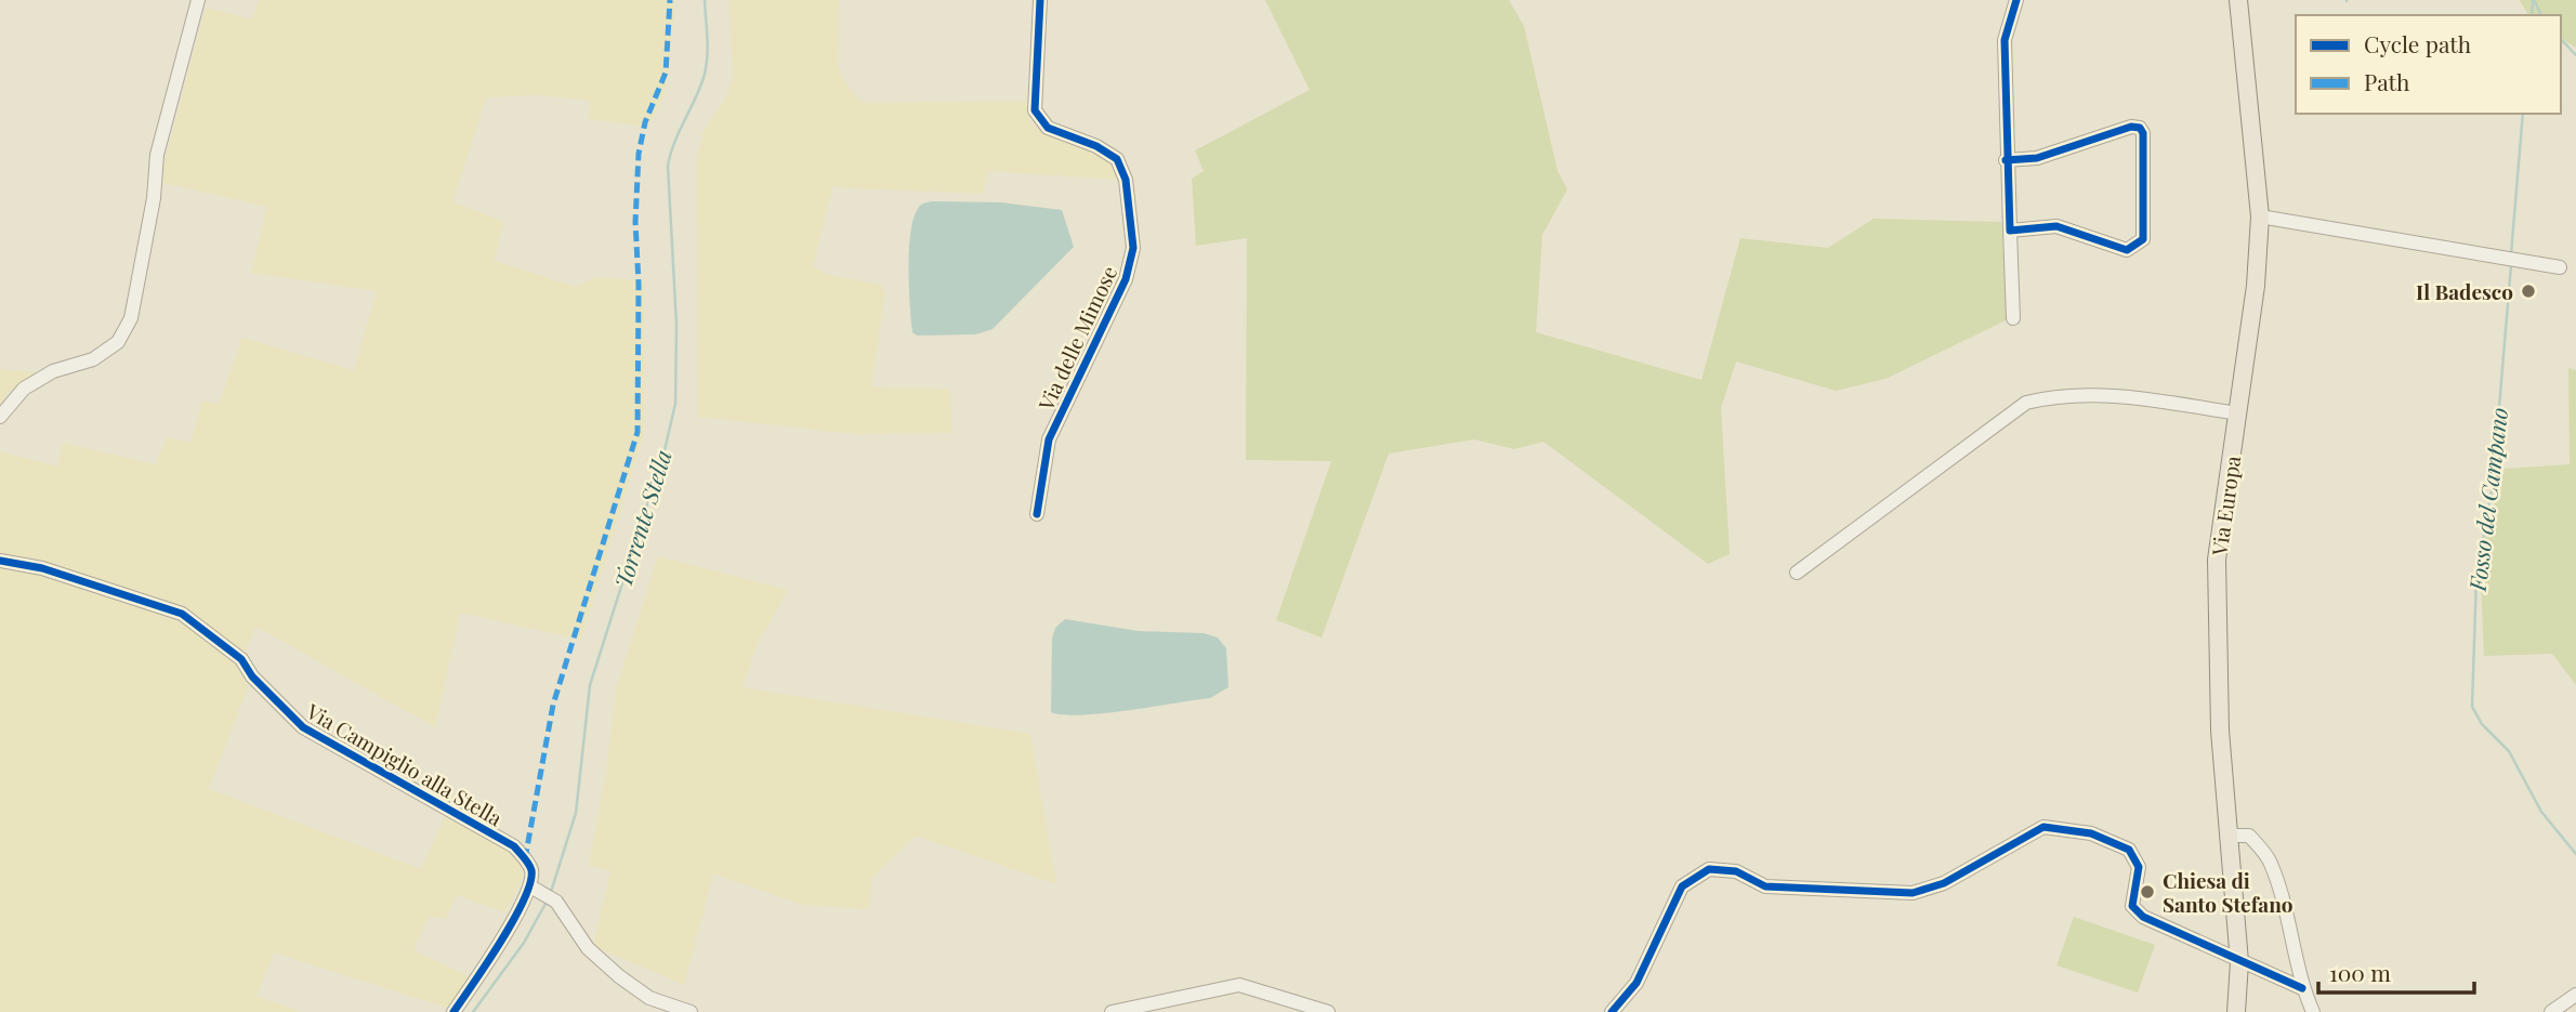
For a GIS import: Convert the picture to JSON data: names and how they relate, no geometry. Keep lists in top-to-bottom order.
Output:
{
  "streets": {
    "main road": ["Via Europa"],
    "street": ["Via delle Mimose", "Via Campiglio alla Stella"]
  },
  "water": ["Fosso del Campano", "Torrente Stella"],
  "places": ["Il Badesco", "Chiesa di Santo Stefano"],
  "legend": ["Cycle path", "Path"],
  "scale_bar": "100 m"
}
